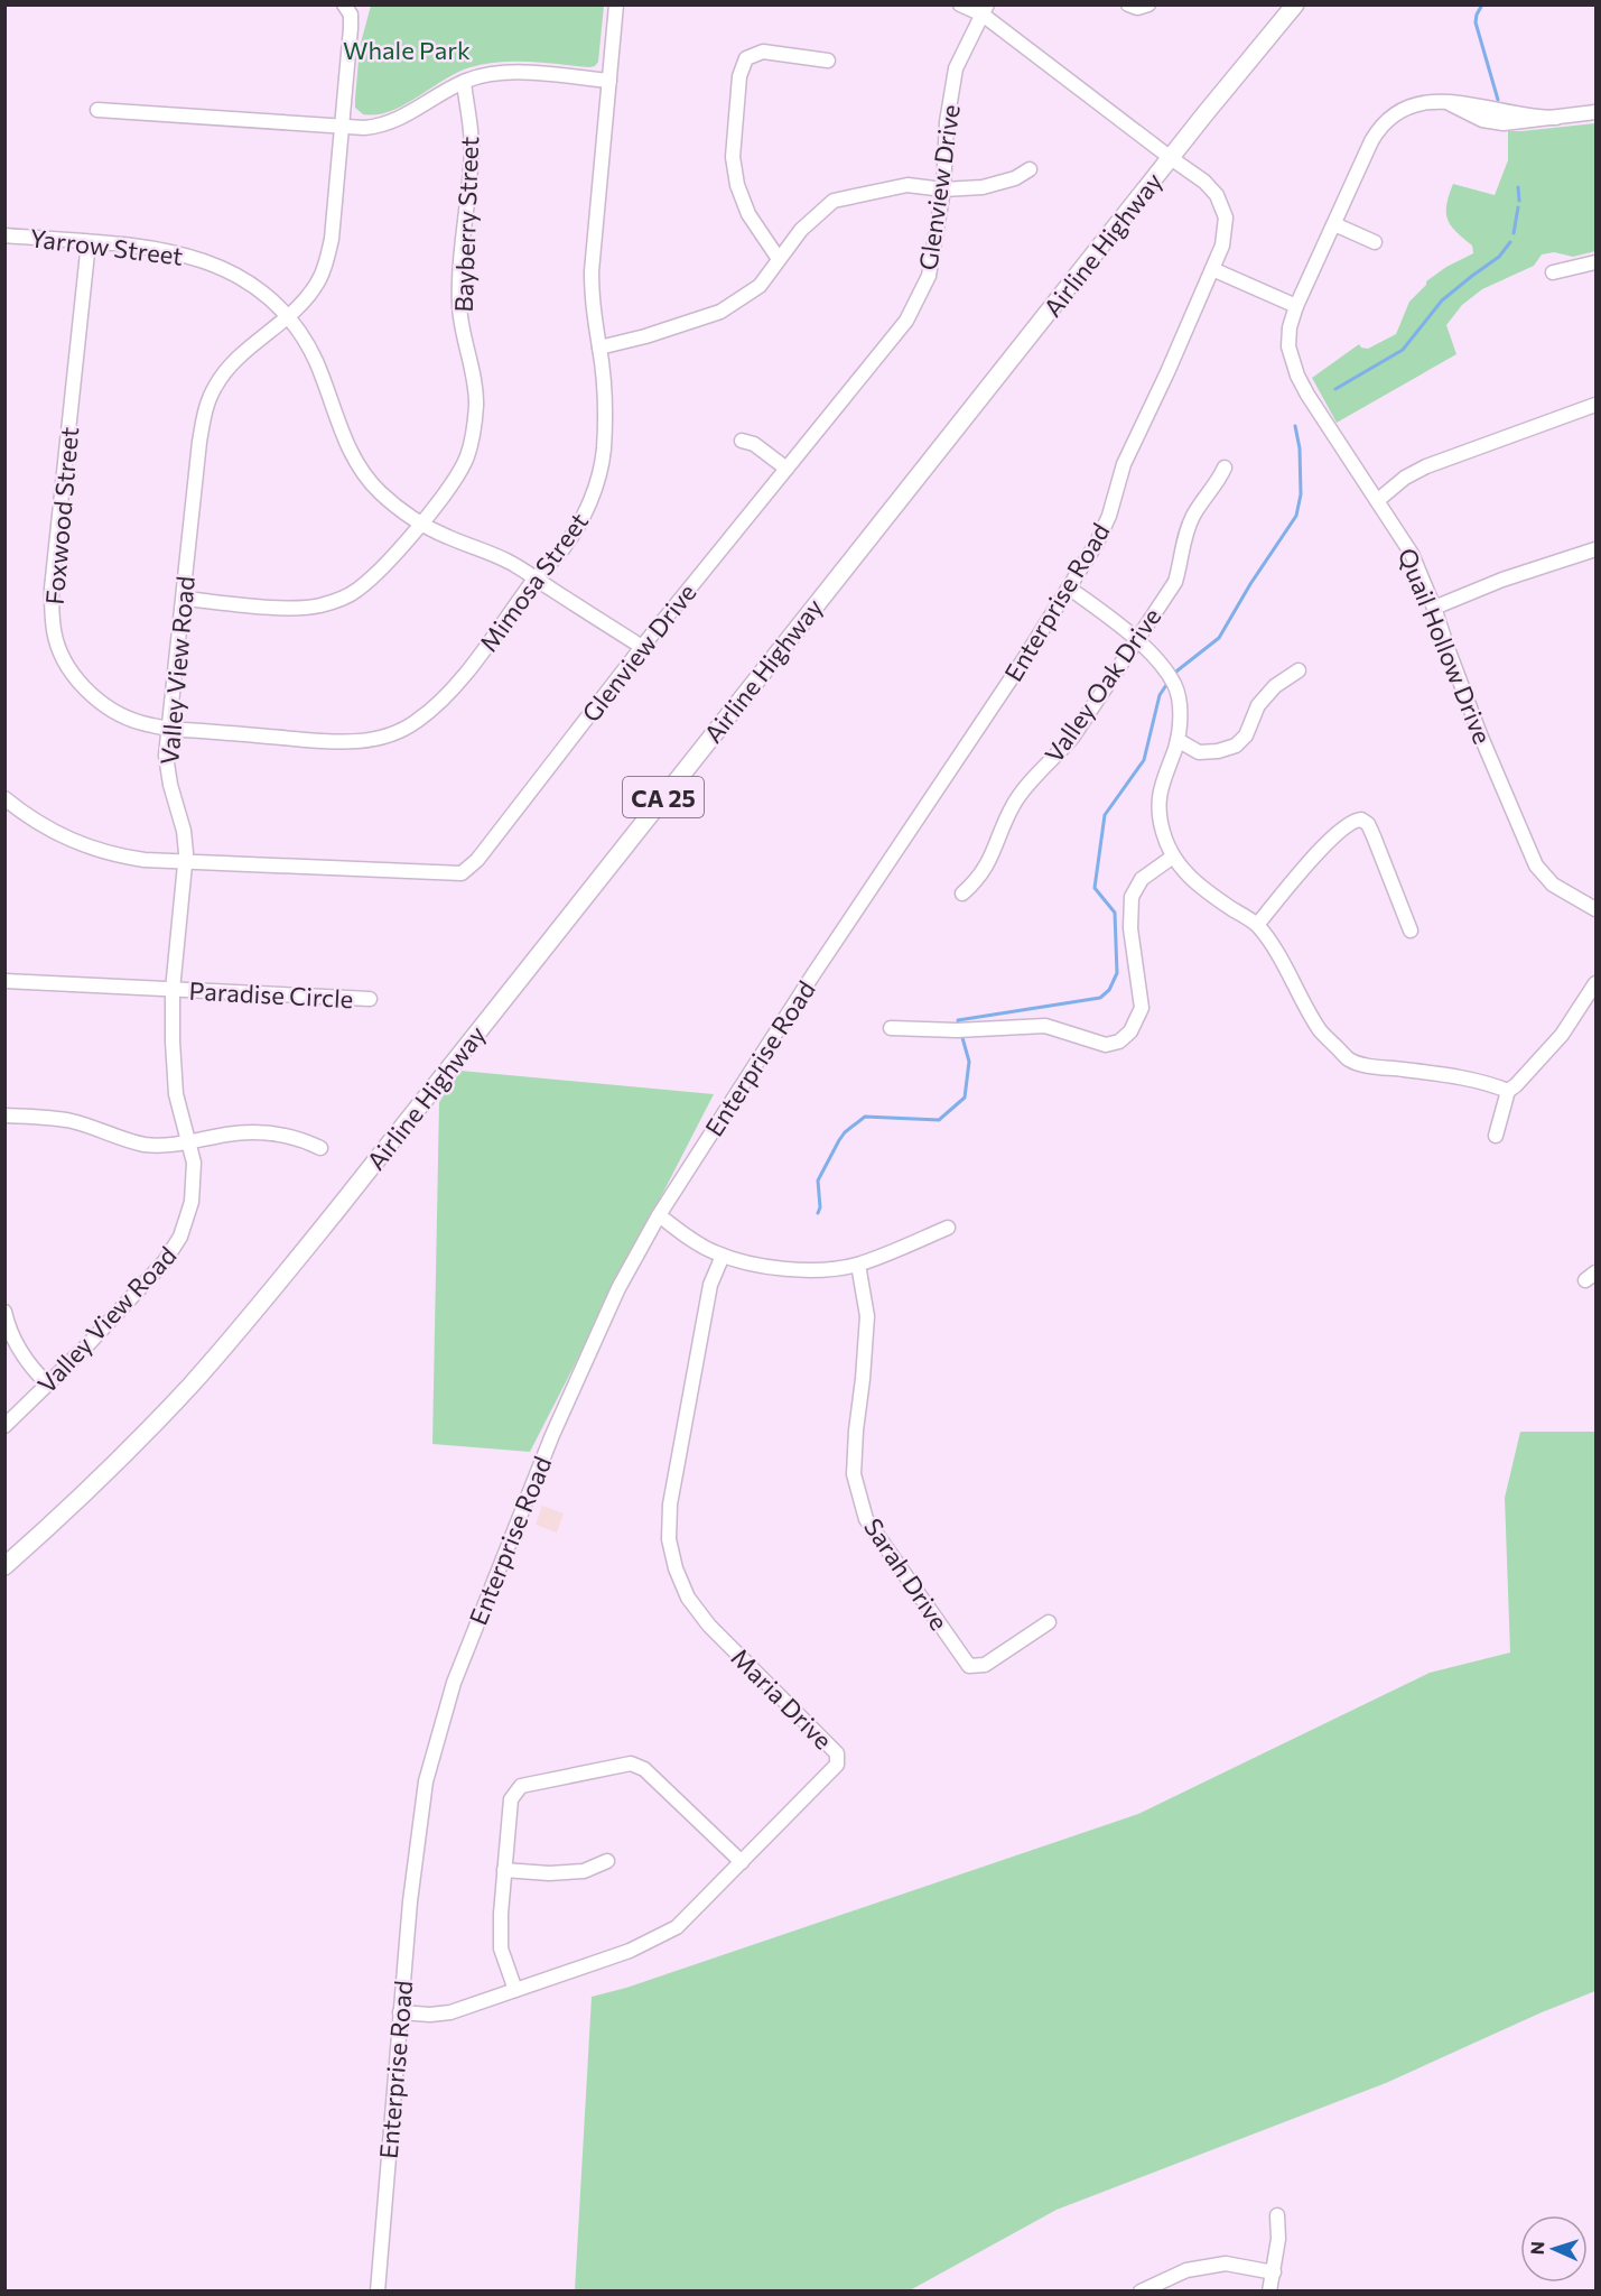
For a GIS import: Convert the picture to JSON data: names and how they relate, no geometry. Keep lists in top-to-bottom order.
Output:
{
  "streets": {
    "main road": ["Airline Highway", "CA 25"],
    "street": [
      "Glenview Drive",
      "Bayberry Street",
      "Yarrow Street",
      "Foxwood Street",
      "Mimosa Street",
      "Enterprise Road",
      "Quail Hollow Drive",
      "Valley View Road",
      "Valley Oak Drive",
      "Paradise Circle",
      "Sarah Drive",
      "Maria Drive"
    ]
  },
  "crossings": [
    ["Glenview Drive", "Yarrow Street"],
    ["Glenview Drive", "Enterprise Road"],
    ["Glenview Drive", "Valley View Road"],
    ["Bayberry Street", "Yarrow Street"],
    ["Bayberry Street", "Valley View Road"],
    ["Airline Highway", "Enterprise Road"],
    ["Yarrow Street", "Foxwood Street"],
    ["Yarrow Street", "Mimosa Street"],
    ["Yarrow Street", "Valley View Road"],
    ["Foxwood Street", "Mimosa Street"],
    ["Foxwood Street", "Valley View Road"],
    ["Mimosa Street", "Valley View Road"],
    ["Enterprise Road", "Maria Drive"],
    ["Valley View Road", "Paradise Circle"]
  ],
  "parks": ["Whale Park"],
  "north": "left"
}
